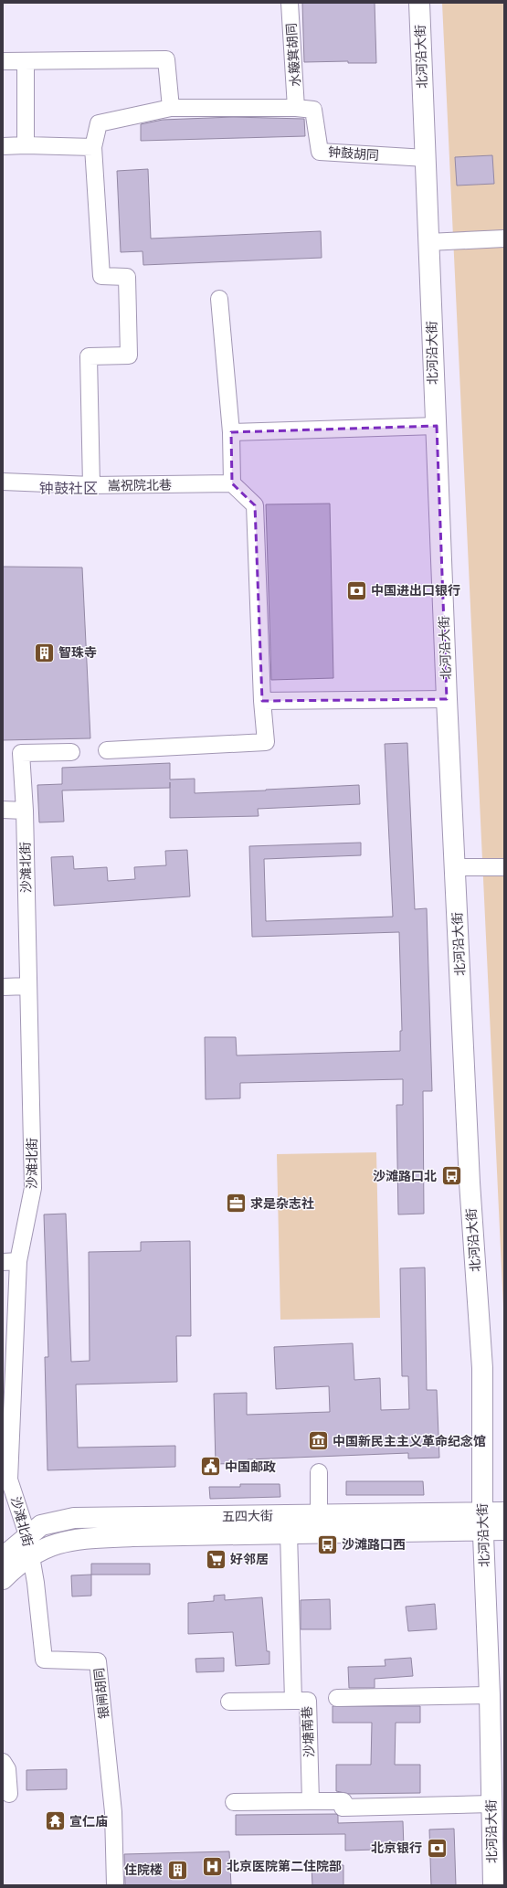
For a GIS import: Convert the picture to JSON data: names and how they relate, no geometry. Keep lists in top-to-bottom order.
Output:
{
  "streets": {
    "main road": ["北河沿大街", "五四大街"],
    "street": [
      "水簸箕胡同",
      "钟鼓胡同",
      "嵩祝院北巷",
      "沙滩北街",
      "银闸胡同",
      "沙塘南巷"
    ]
  },
  "crossings": [
    ["水簸箕胡同", "钟鼓胡同"],
    ["北河沿大街", "钟鼓胡同"],
    ["北河沿大街", "五四大街"],
    ["沙滩北街", "五四大街"],
    ["沙滩北街", "银闸胡同"],
    ["五四大街", "银闸胡同"],
    ["五四大街", "沙塘南巷"]
  ],
  "districts": ["钟鼓社区"],
  "places": {
    "bank": ["中国进出口银行", "北京银行"],
    "building": ["智珠寺", "住院楼"],
    "bus stop": ["沙滩路口北", "沙滩路口西"],
    "office": ["求是杂志社"],
    "museum": ["中国新民主主义革命纪念馆"],
    "public building": ["中国邮政"],
    "supermarket": ["好邻居"],
    "temple": ["宣仁庙"],
    "hospital": ["北京医院第二住院部"]
  }
}
